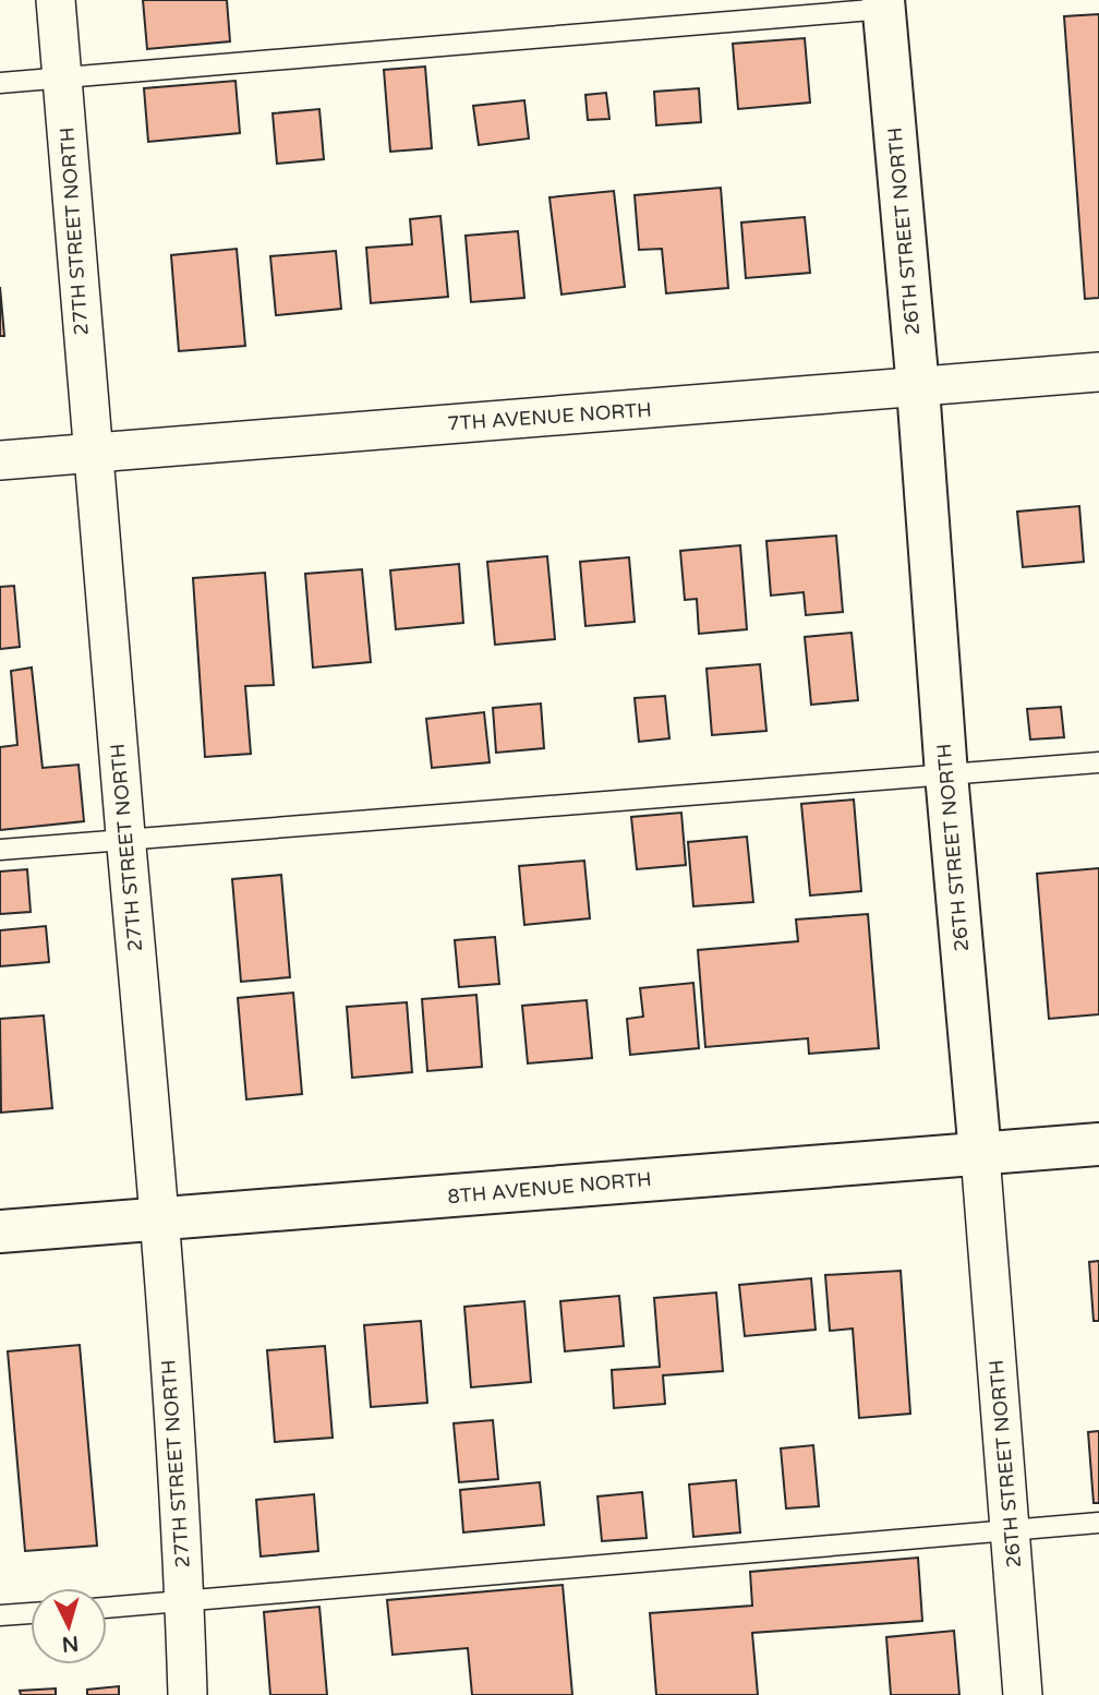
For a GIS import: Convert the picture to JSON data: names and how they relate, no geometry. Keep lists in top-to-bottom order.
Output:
{
  "streets": {
    "street": [
      "27TH STREET NORTH",
      "26TH STREET NORTH",
      "7TH AVENUE NORTH",
      "8TH AVENUE NORTH"
    ]
  },
  "crossings": [
    ["27TH STREET NORTH", "7TH AVENUE NORTH"],
    ["27TH STREET NORTH", "8TH AVENUE NORTH"],
    ["26TH STREET NORTH", "7TH AVENUE NORTH"],
    ["26TH STREET NORTH", "8TH AVENUE NORTH"]
  ],
  "north": "bottom"
}
